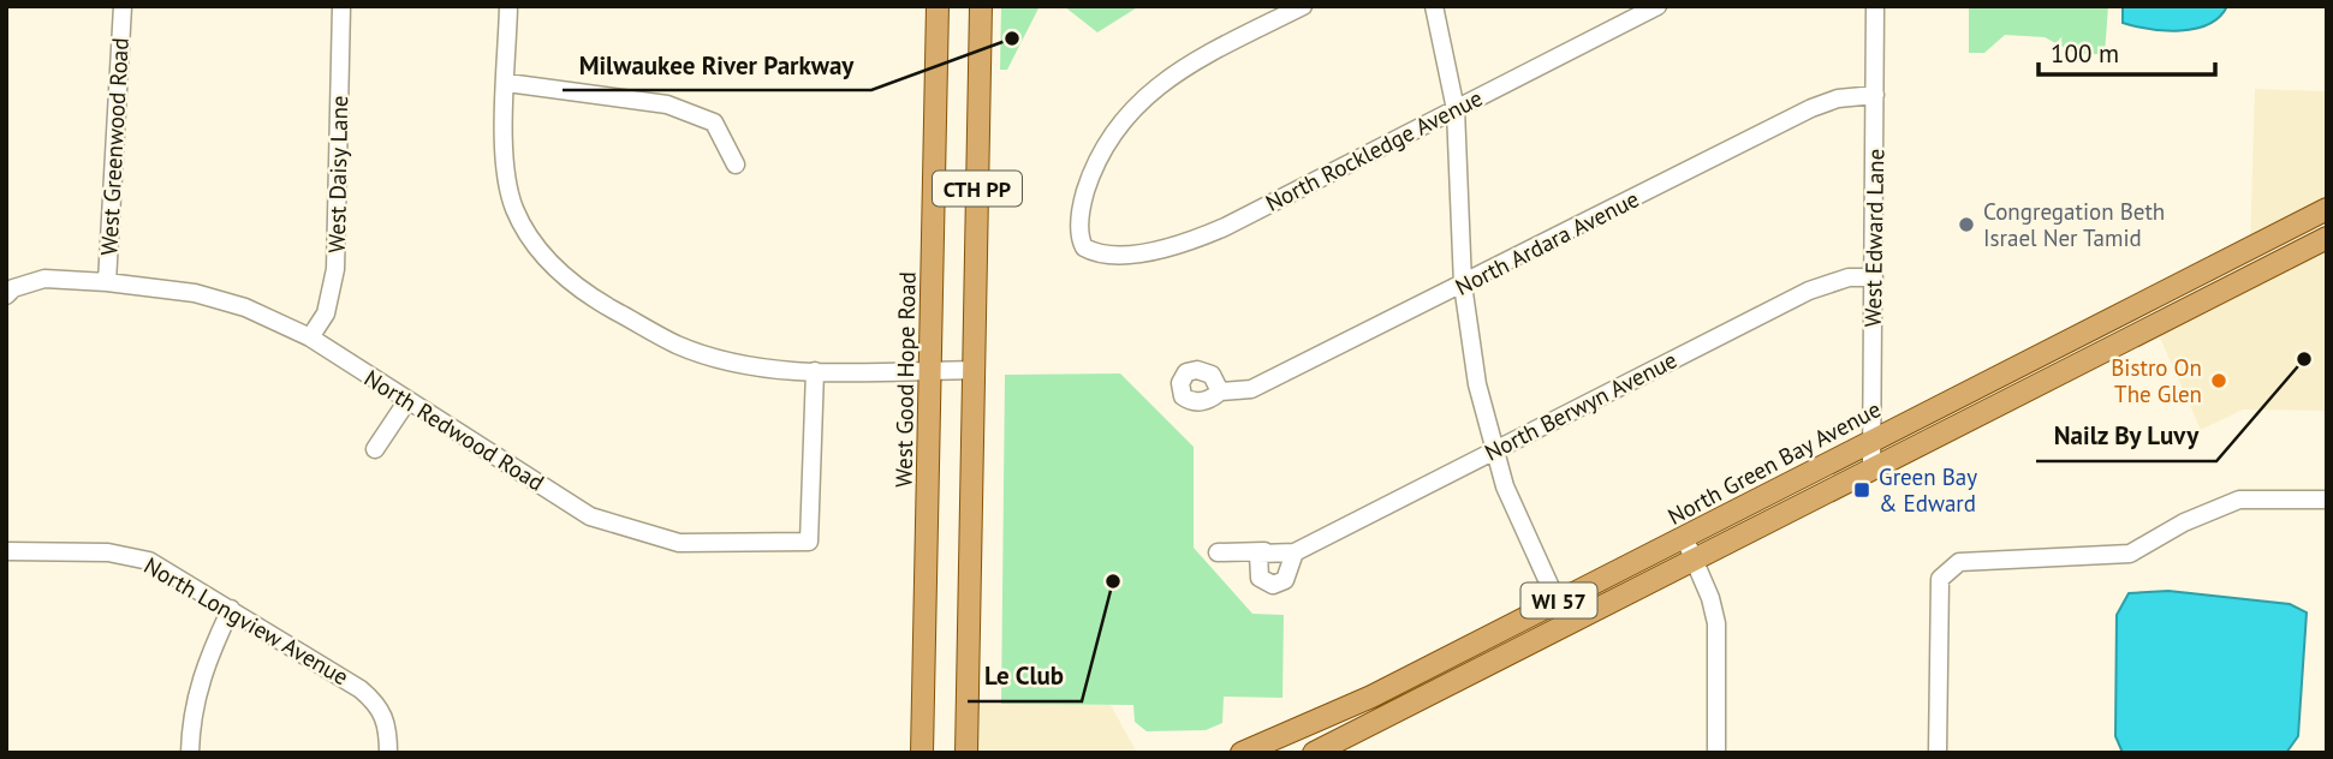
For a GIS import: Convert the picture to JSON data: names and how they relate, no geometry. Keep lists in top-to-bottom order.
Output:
{
  "streets": {
    "main road": [
      "CTH PP",
      "West Good Hope Road",
      "North Green Bay Avenue",
      "WI 57"
    ],
    "street": [
      "West Greenwood Road",
      "North Rockledge Avenue",
      "West Daisy Lane",
      "West Edward Lane",
      "North Ardara Avenue",
      "North Berwyn Avenue",
      "North Redwood Road",
      "North Longview Avenue"
    ]
  },
  "crossings": [
    ["West Greenwood Road", "North Redwood Road"],
    ["West Daisy Lane", "North Redwood Road"],
    ["West Edward Lane", "North Ardara Avenue"],
    ["West Edward Lane", "North Berwyn Avenue"],
    ["West Edward Lane", "North Green Bay Avenue"],
    ["West Edward Lane", "WI 57"]
  ],
  "places": {
    "other": [
      "Milwaukee River Parkway",
      "Congregation Beth Israel Ner Tamid",
      "Nailz By Luvy",
      "Bistro On The Glen",
      "Le Club"
    ],
    "transit": ["Green Bay & Edward"]
  },
  "scale_bar": "100 m"
}
